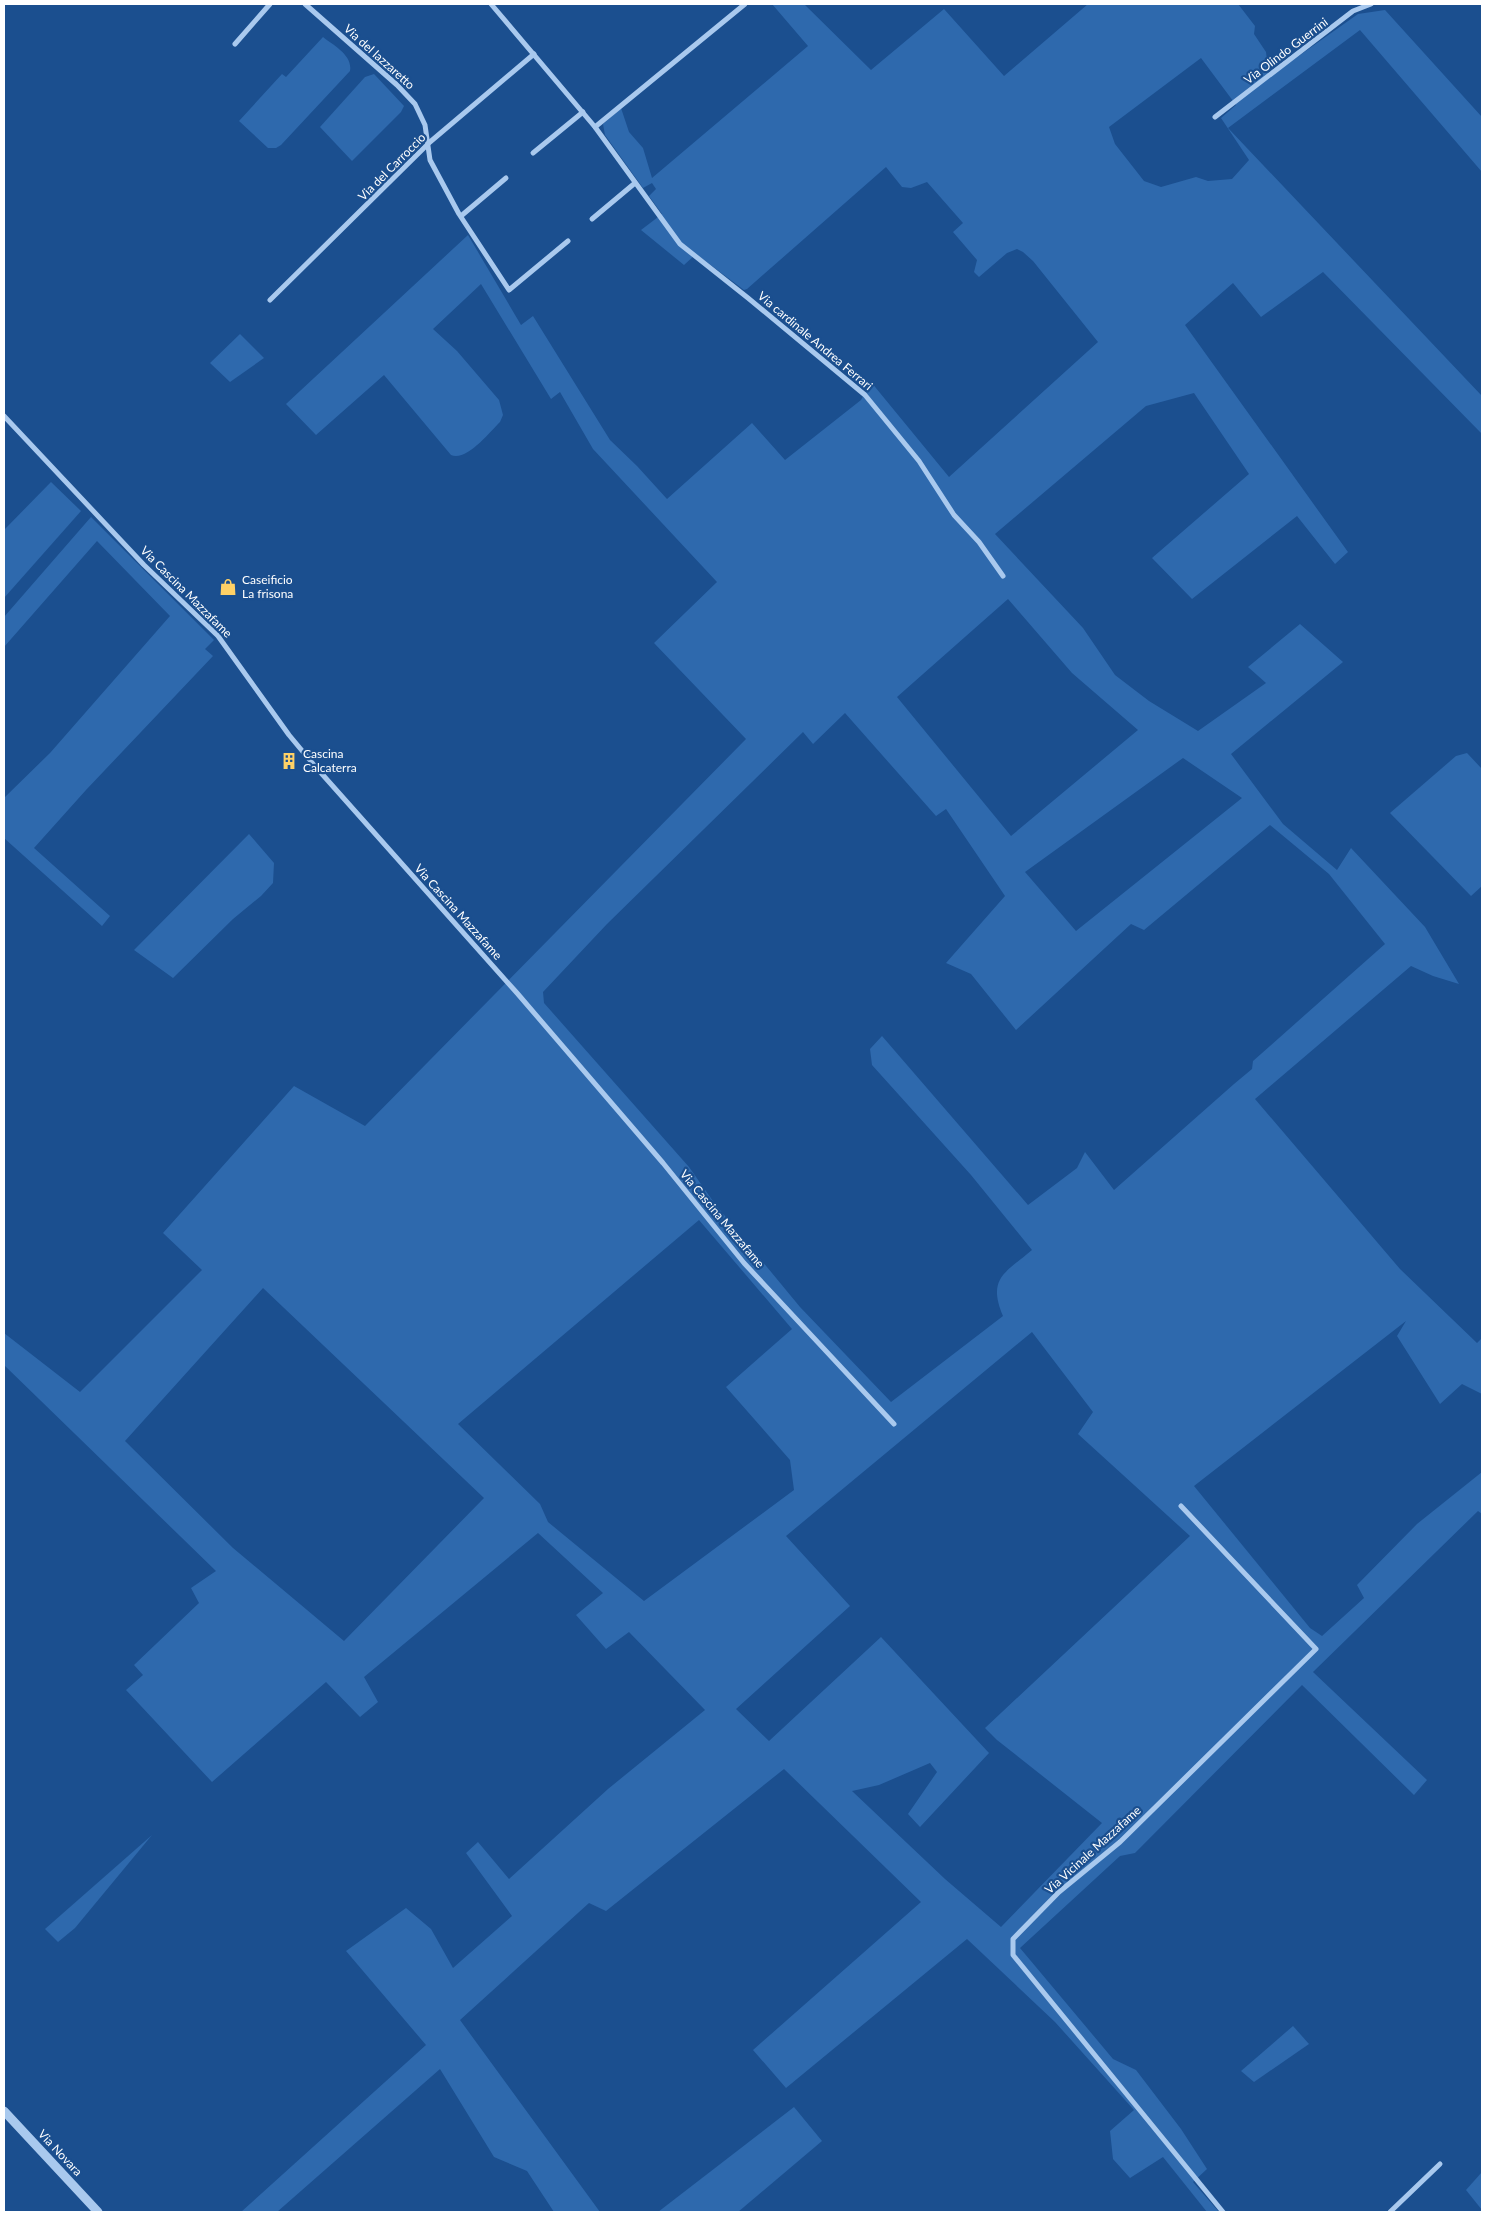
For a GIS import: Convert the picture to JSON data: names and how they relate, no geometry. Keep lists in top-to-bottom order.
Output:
{
  "streets": {
    "street": [
      "Via Olindo Guerrini",
      "Via del lazzaretto",
      "Via del Carroccio",
      "Via cardinale Andrea Ferrari",
      "Via Cascina Mazzafame",
      "Via Vicinale Mazzafame",
      "Via Novara"
    ]
  },
  "crossings": [
    ["Via del lazzaretto", "Via del Carroccio"],
    ["Via del Carroccio", "Via cardinale Andrea Ferrari"]
  ],
  "places": {
    "shop": ["Caseificio La frisona"],
    "building": ["Cascina Calcaterra"]
  }
}
